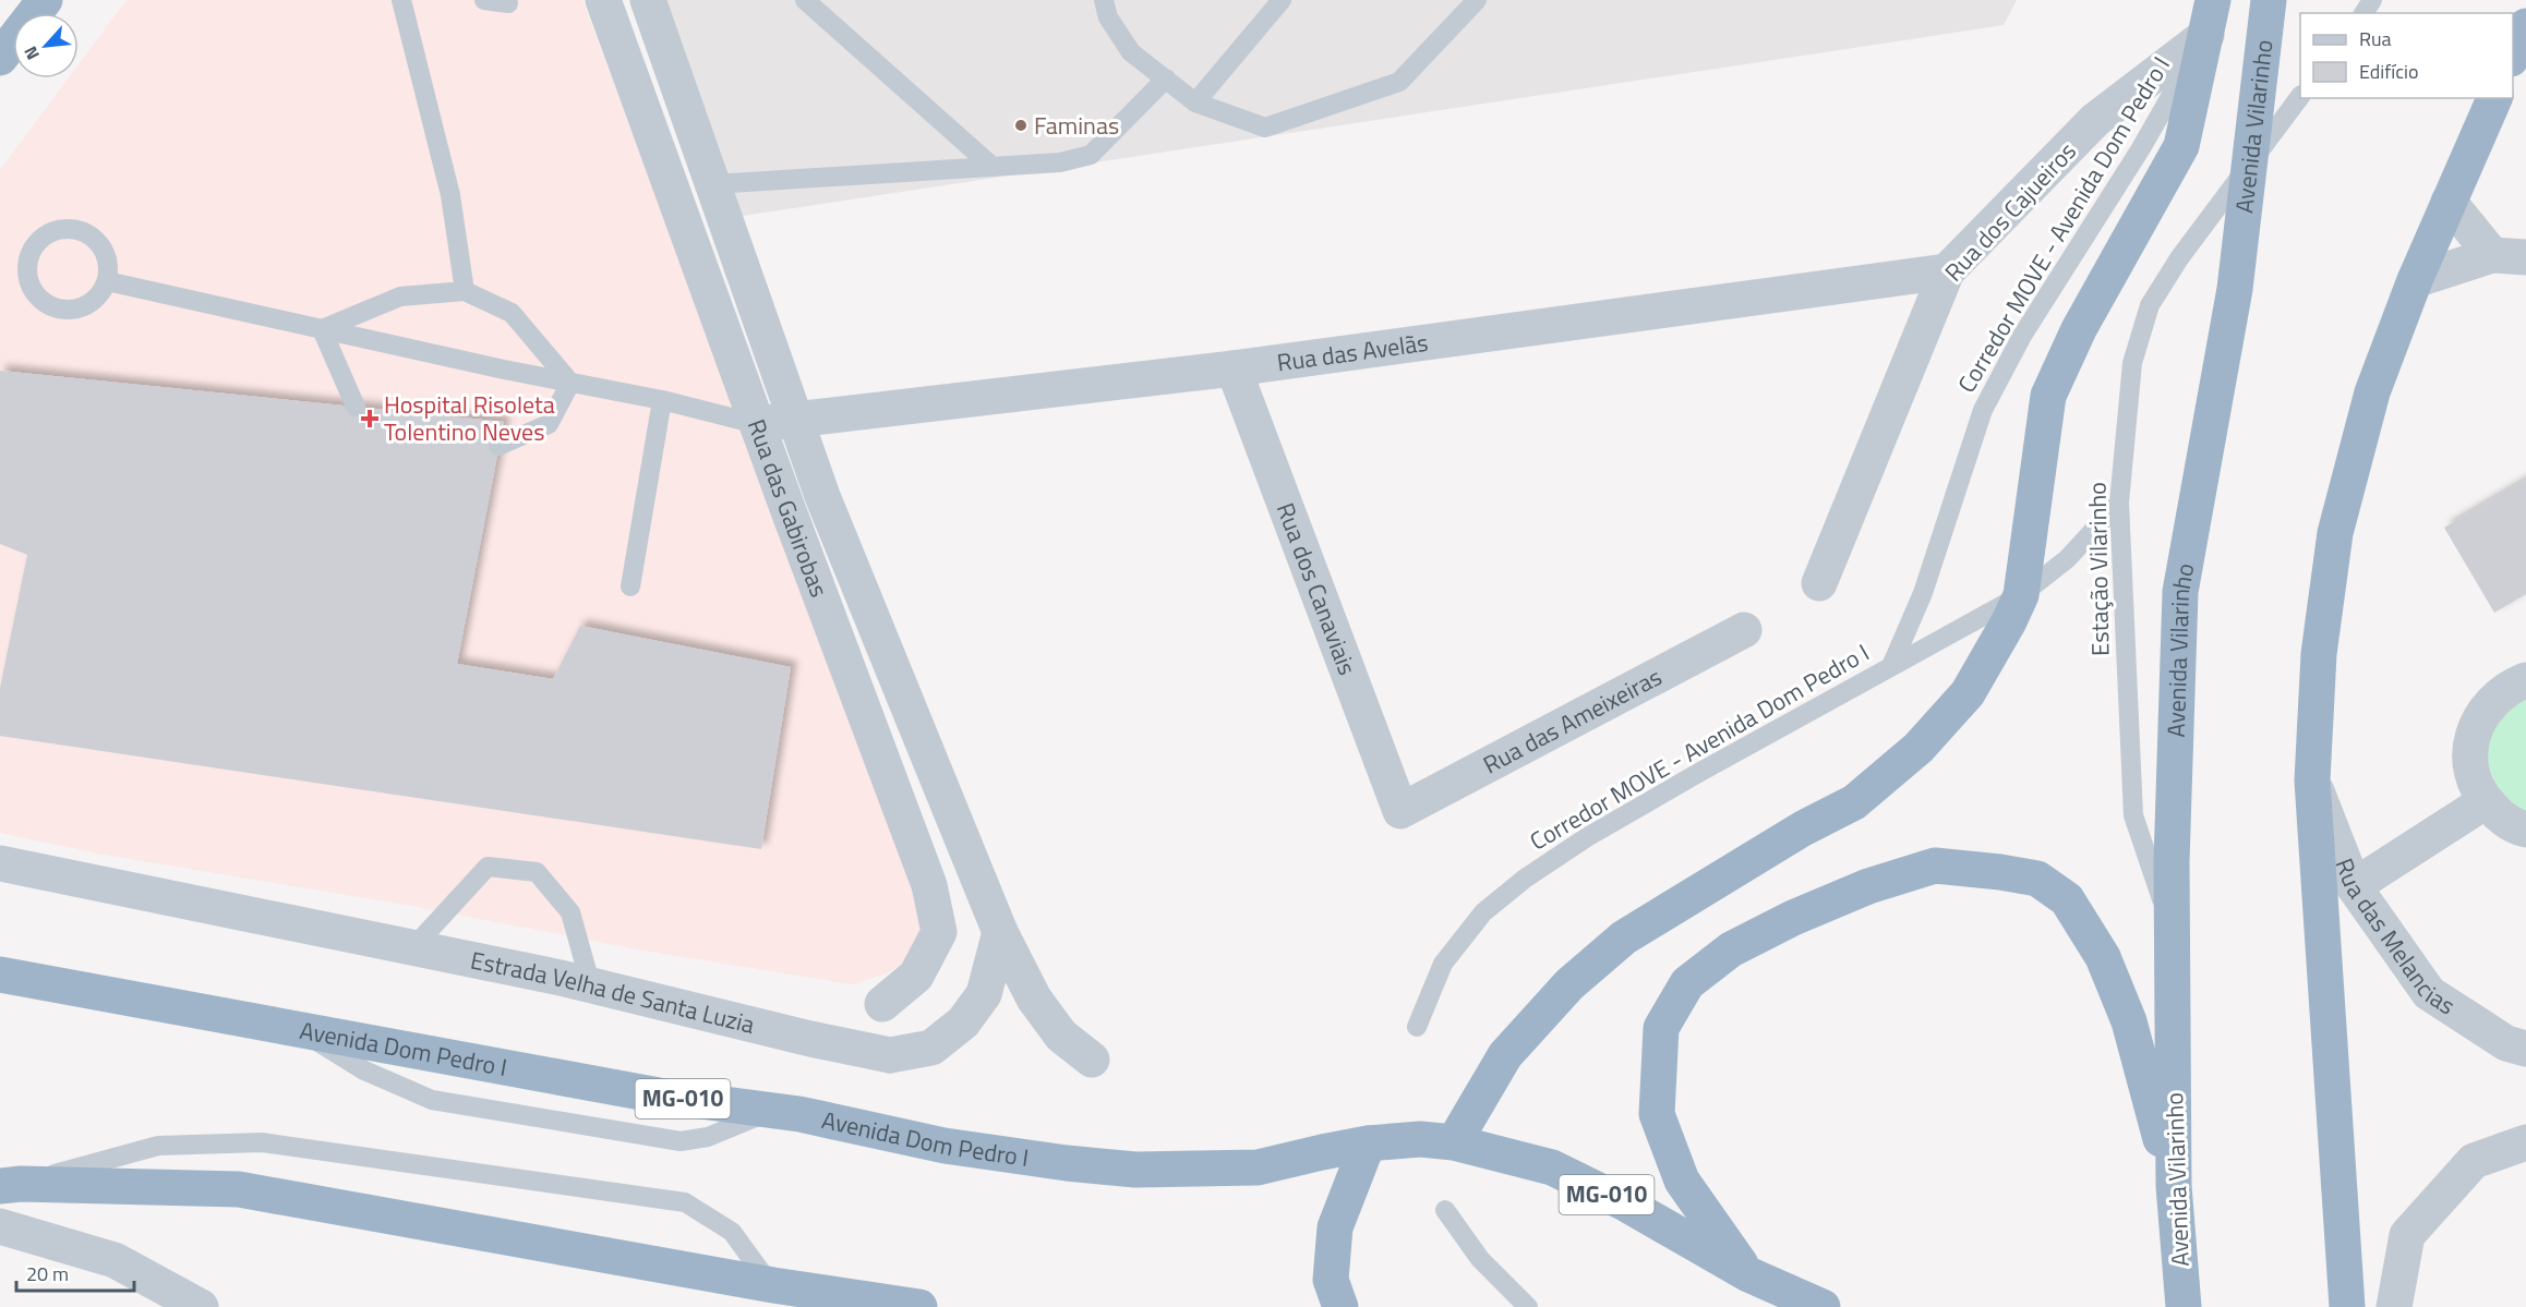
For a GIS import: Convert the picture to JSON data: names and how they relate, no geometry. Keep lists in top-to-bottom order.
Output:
{
  "streets": {
    "highway": ["Avenida Vilarinho", "Avenida Dom Pedro I", "MG-010"],
    "street": [
      "Rua dos Cajueiros",
      "Rua das Avelãs",
      "Rua das Gabirobas",
      "Rua dos Canaviais",
      "Rua das Ameixeiras",
      "Rua das Melancias",
      "Estrada Velha de Santa Luzia"
    ],
    "lane": ["Corredor MOVE - Avenida Dom Pedro I", "Estação Vilarinho"]
  },
  "crossings": [
    ["Avenida Vilarinho", "Estação Vilarinho"],
    ["Rua dos Cajueiros", "Corredor MOVE - Avenida Dom Pedro I"],
    ["Rua dos Cajueiros", "Rua das Avelãs"],
    ["Corredor MOVE - Avenida Dom Pedro I", "Estação Vilarinho"],
    ["Rua das Avelãs", "Rua das Gabirobas"],
    ["Rua das Avelãs", "Rua dos Canaviais"],
    ["Rua das Gabirobas", "Estrada Velha de Santa Luzia"],
    ["Rua dos Canaviais", "Rua das Ameixeiras"]
  ],
  "places": {
    "other": ["Faminas"],
    "health": ["Hospital Risoleta Tolentino Neves"]
  },
  "legend": ["Rua", "Edifício"],
  "scale_bar": "20 m",
  "north": "bottom left"
}
